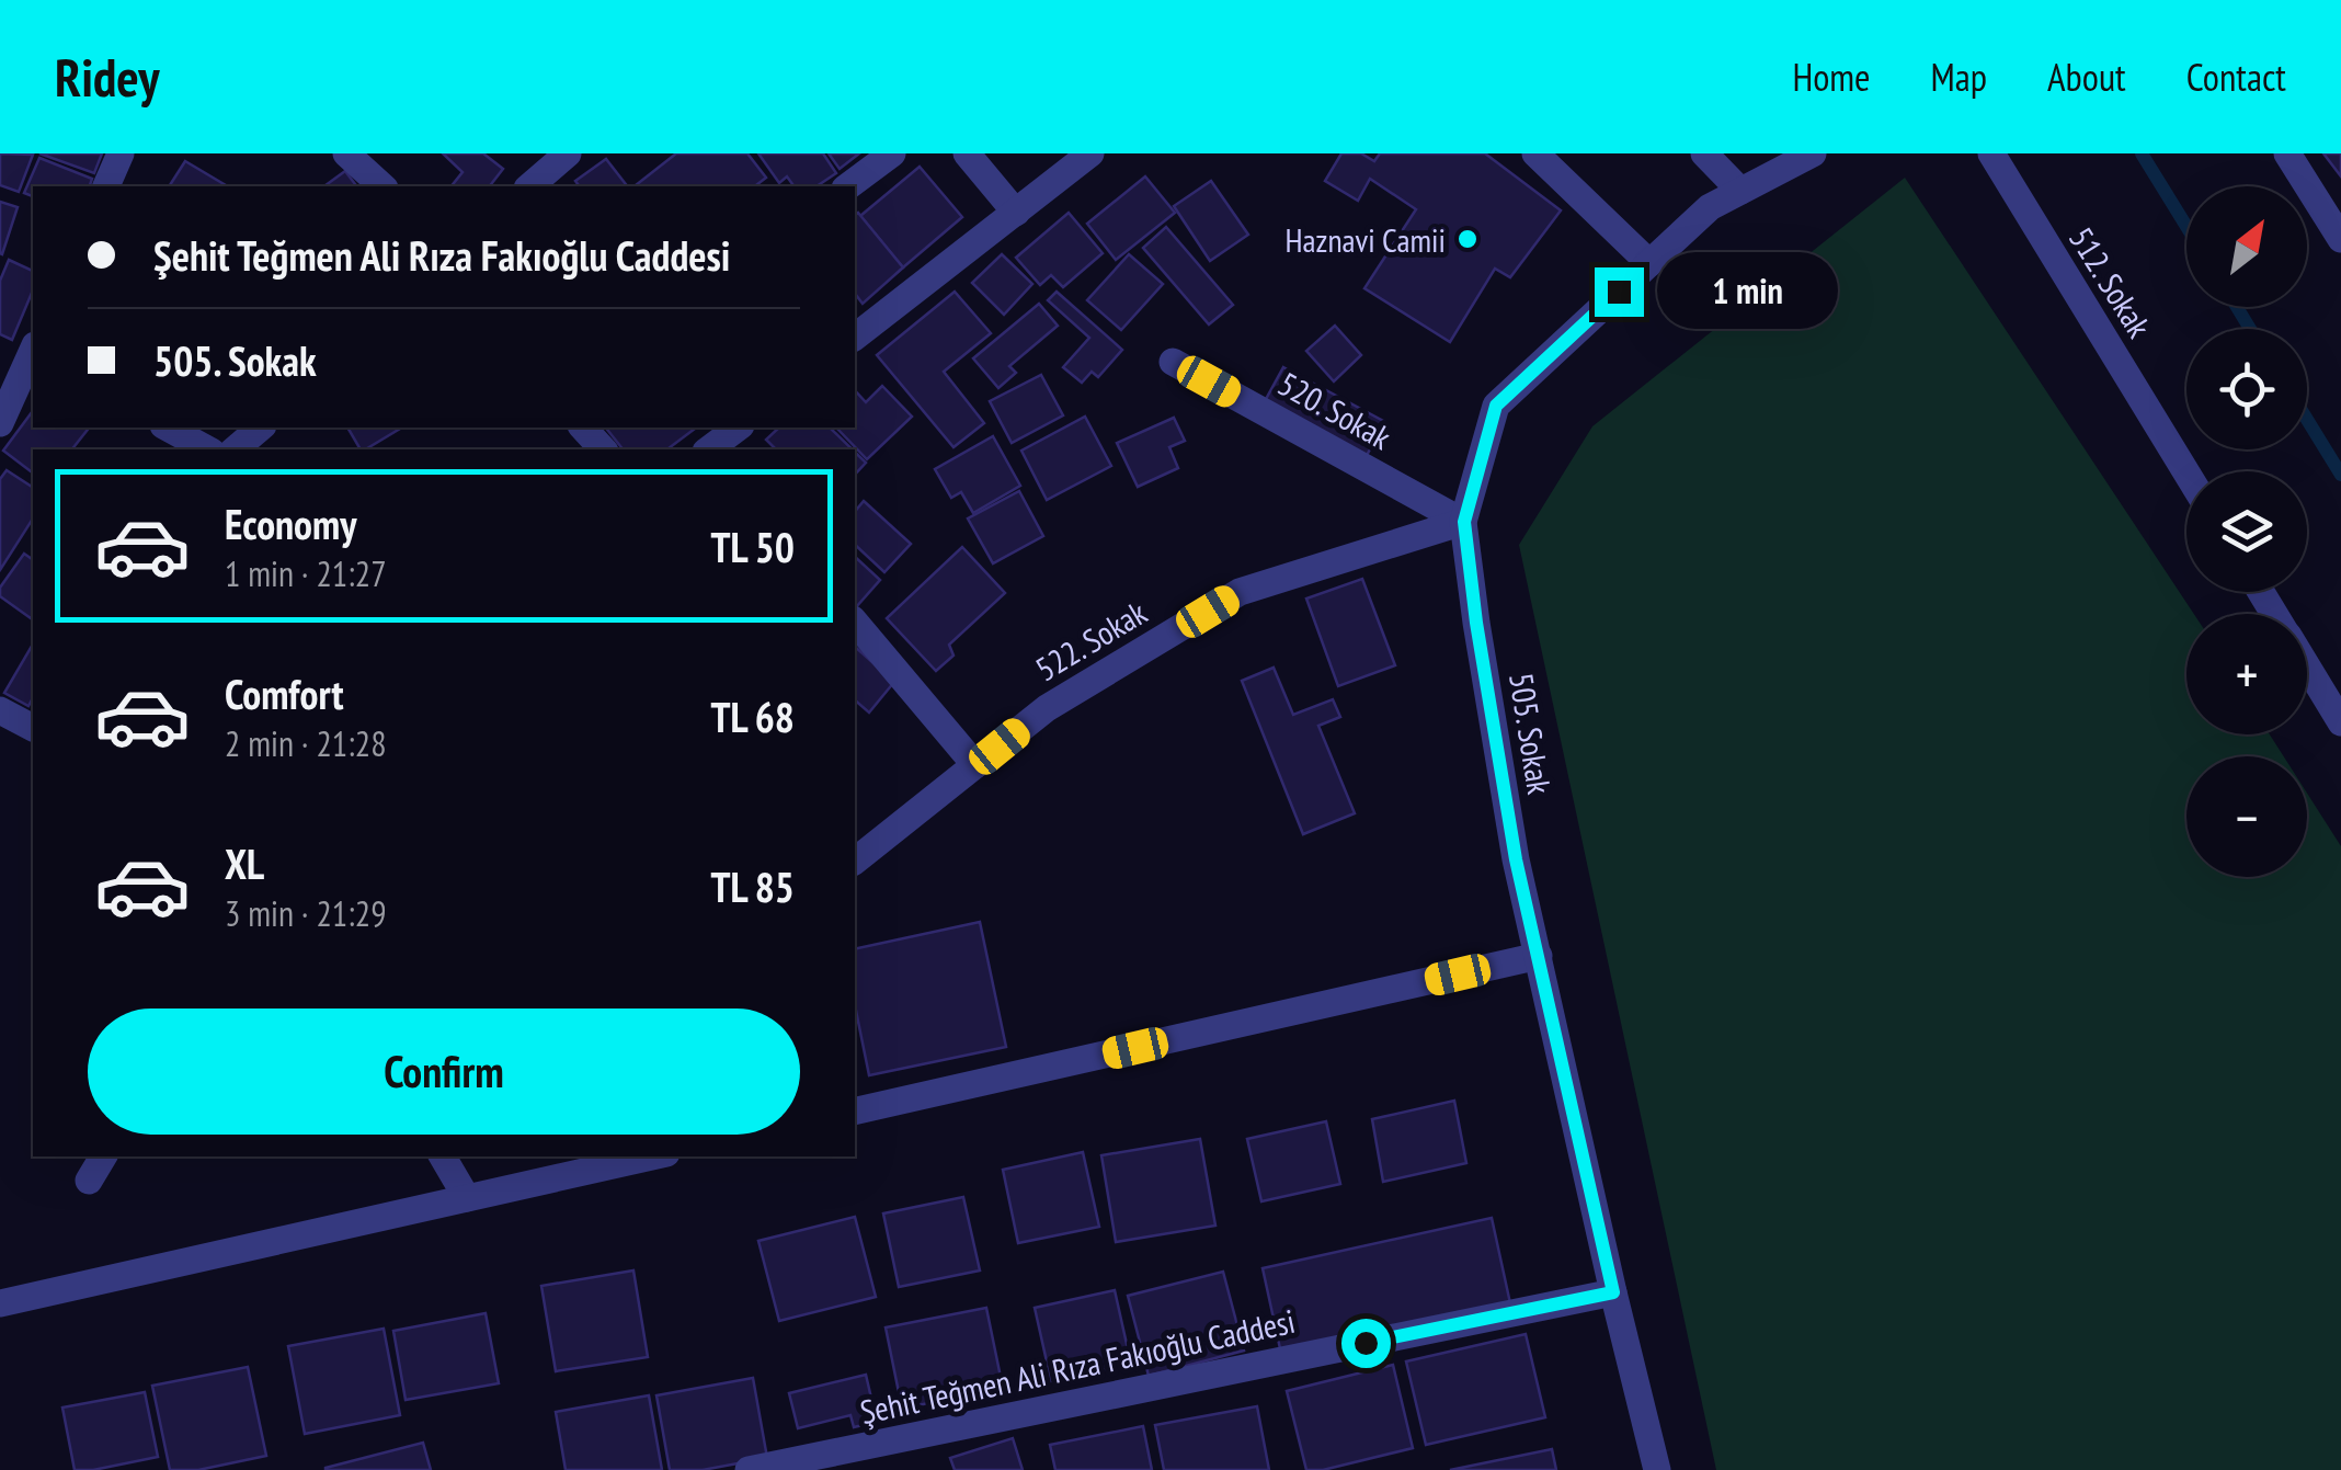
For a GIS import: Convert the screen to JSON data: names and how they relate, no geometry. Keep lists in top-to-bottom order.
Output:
{
  "streets": {
    "street": [
      "512. Sokak",
      "520. Sokak",
      "522. Sokak",
      "505. Sokak",
      "Şehit Teğmen Ali Rıza Fakıoğlu Caddesi"
    ]
  },
  "crossings": [
    ["520. Sokak", "522. Sokak"],
    ["520. Sokak", "505. Sokak"],
    ["522. Sokak", "505. Sokak"],
    ["505. Sokak", "Şehit Teğmen Ali Rıza Fakıoğlu Caddesi"]
  ],
  "places": ["Haznavi Camii"],
  "north": "top right",
  "page": {
    "header": "Ridey",
    "nav": [
      "Home",
      "Map",
      "About",
      "Contact"
    ],
    "map_buttons": ["+", "−"],
    "banner": ["Şehit Teğmen Ali Rıza Fakıoğlu Caddesi", "505. Sokak"],
    "bubble": "1 min",
    "list": [
      {
        "name": "Economy",
        "note": "1 min · 21:27",
        "value": "TL 50"
      },
      {
        "name": "Comfort",
        "note": "2 min · 21:28",
        "value": "TL 68"
      },
      {
        "name": "XL",
        "note": "3 min · 21:29",
        "value": "TL 85"
      }
    ],
    "buttons": "Confirm"
  }
}
